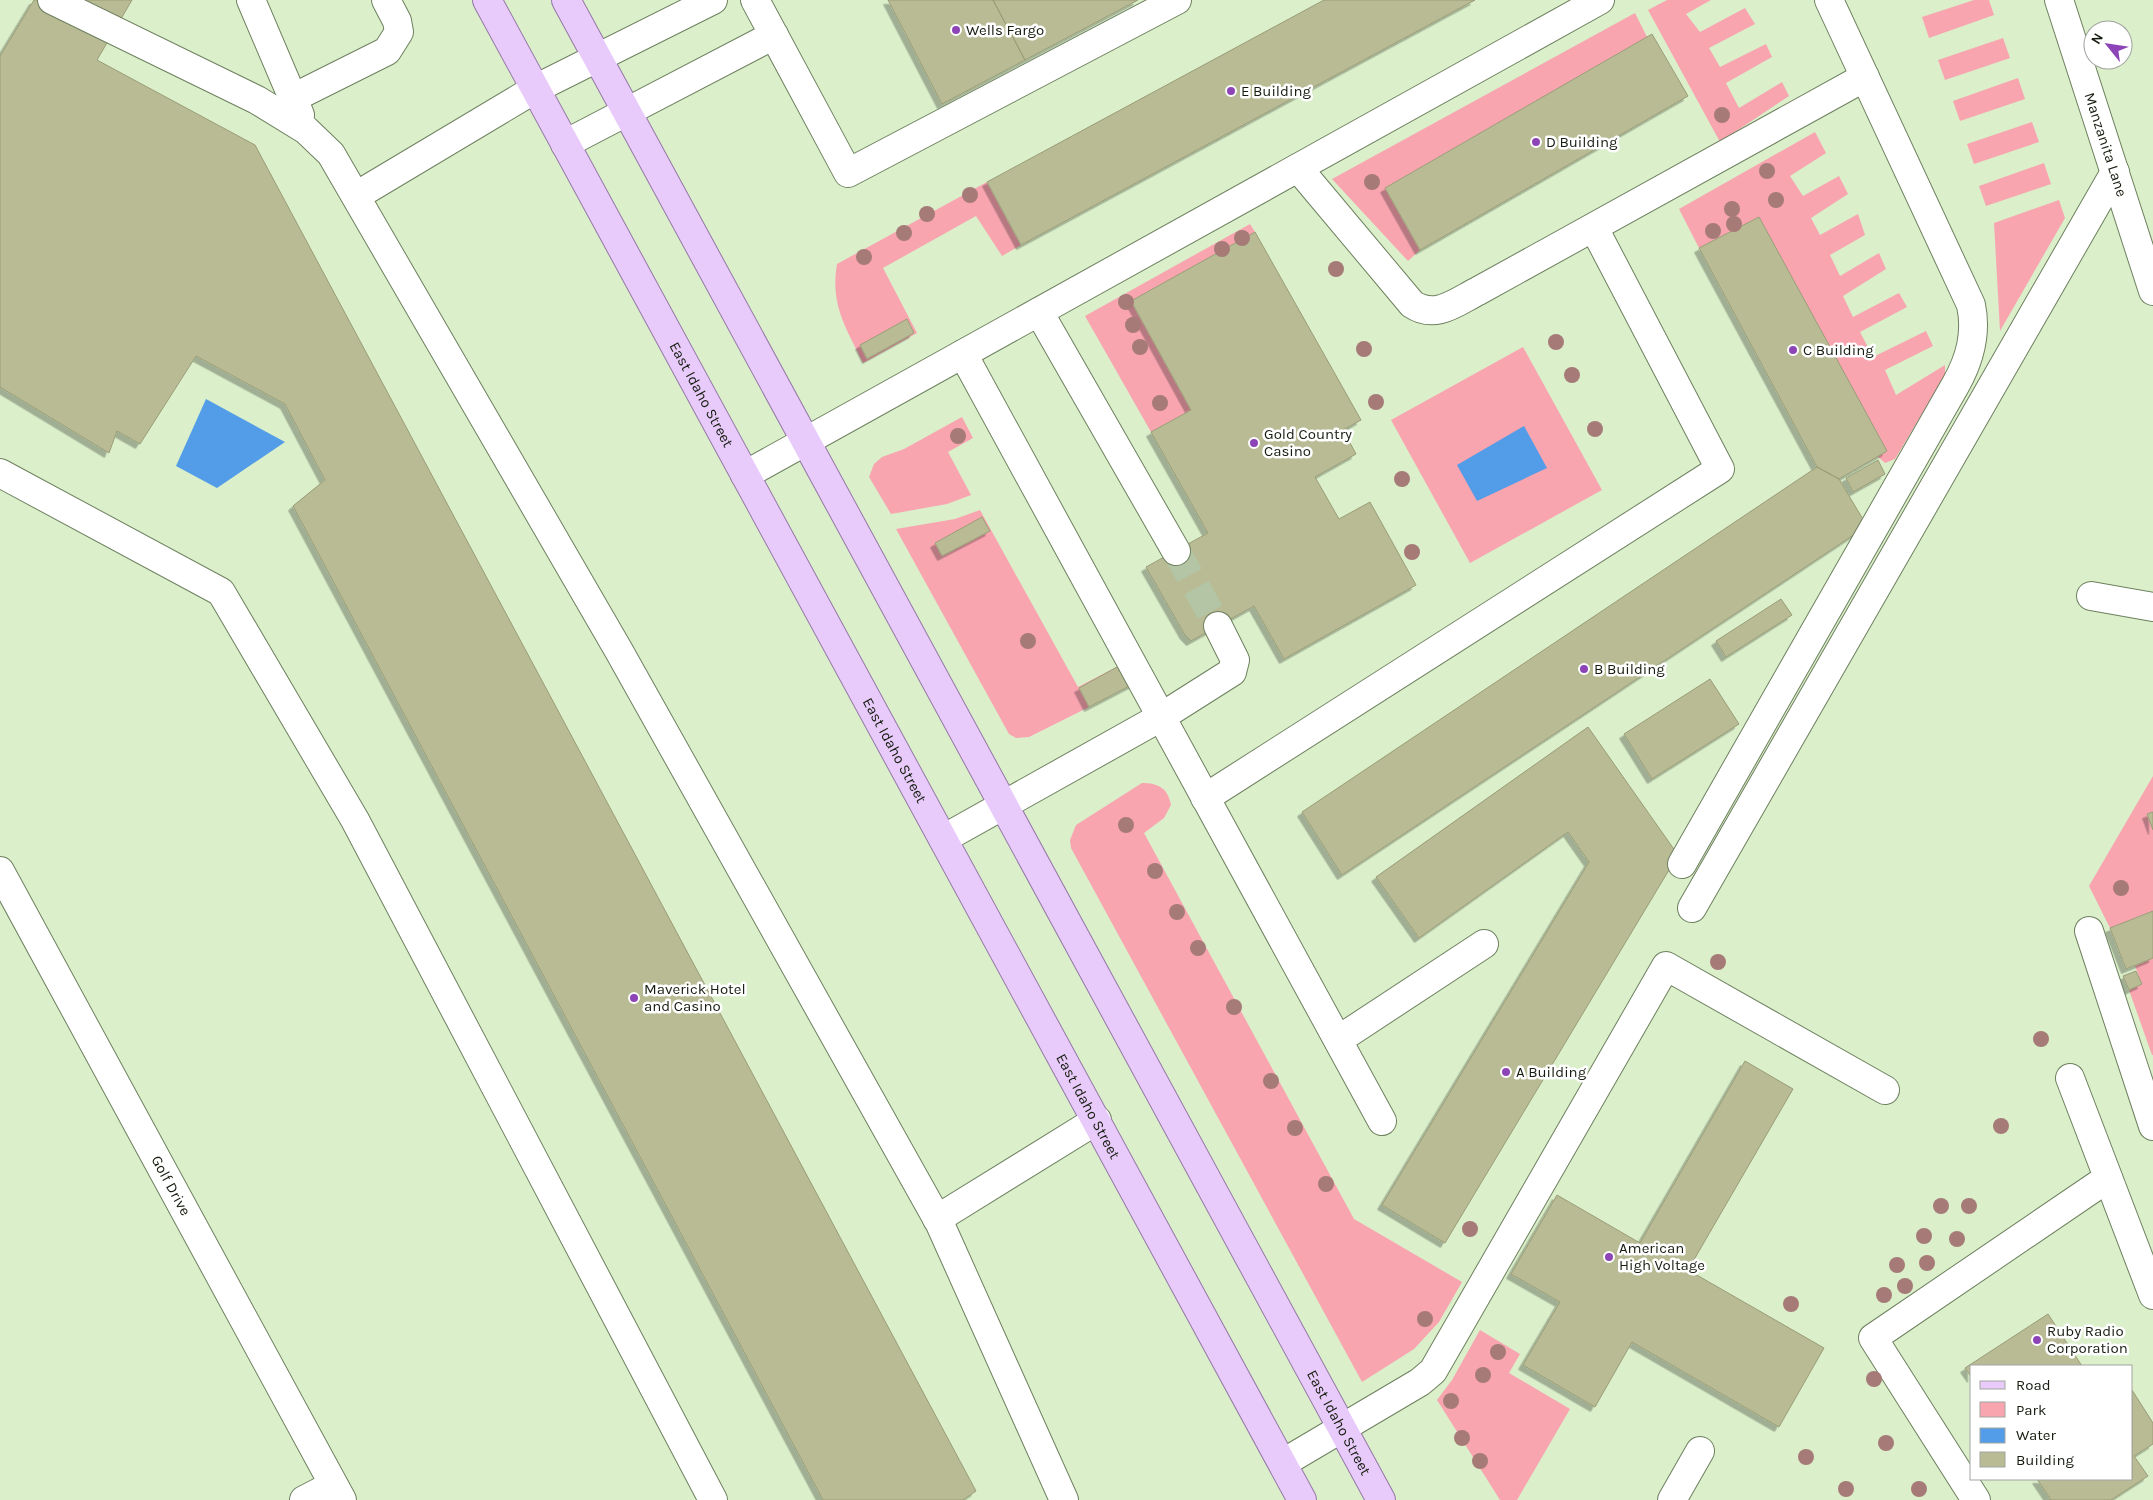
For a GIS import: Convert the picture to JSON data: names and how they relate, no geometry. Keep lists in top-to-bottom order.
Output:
{
  "streets": {
    "main road": ["East Idaho Street"],
    "street": ["Manzanita Lane", "Golf Drive"]
  },
  "places": [
    "Wells Fargo",
    "E Building",
    "D Building",
    "C Building",
    "Gold Country Casino",
    "B Building",
    "Maverick Hotel and Casino",
    "A Building",
    "American High Voltage",
    "Ruby Radio Corporation"
  ],
  "legend": [
    "Road",
    "Park",
    "Water",
    "Building"
  ],
  "north": "top left"
}
